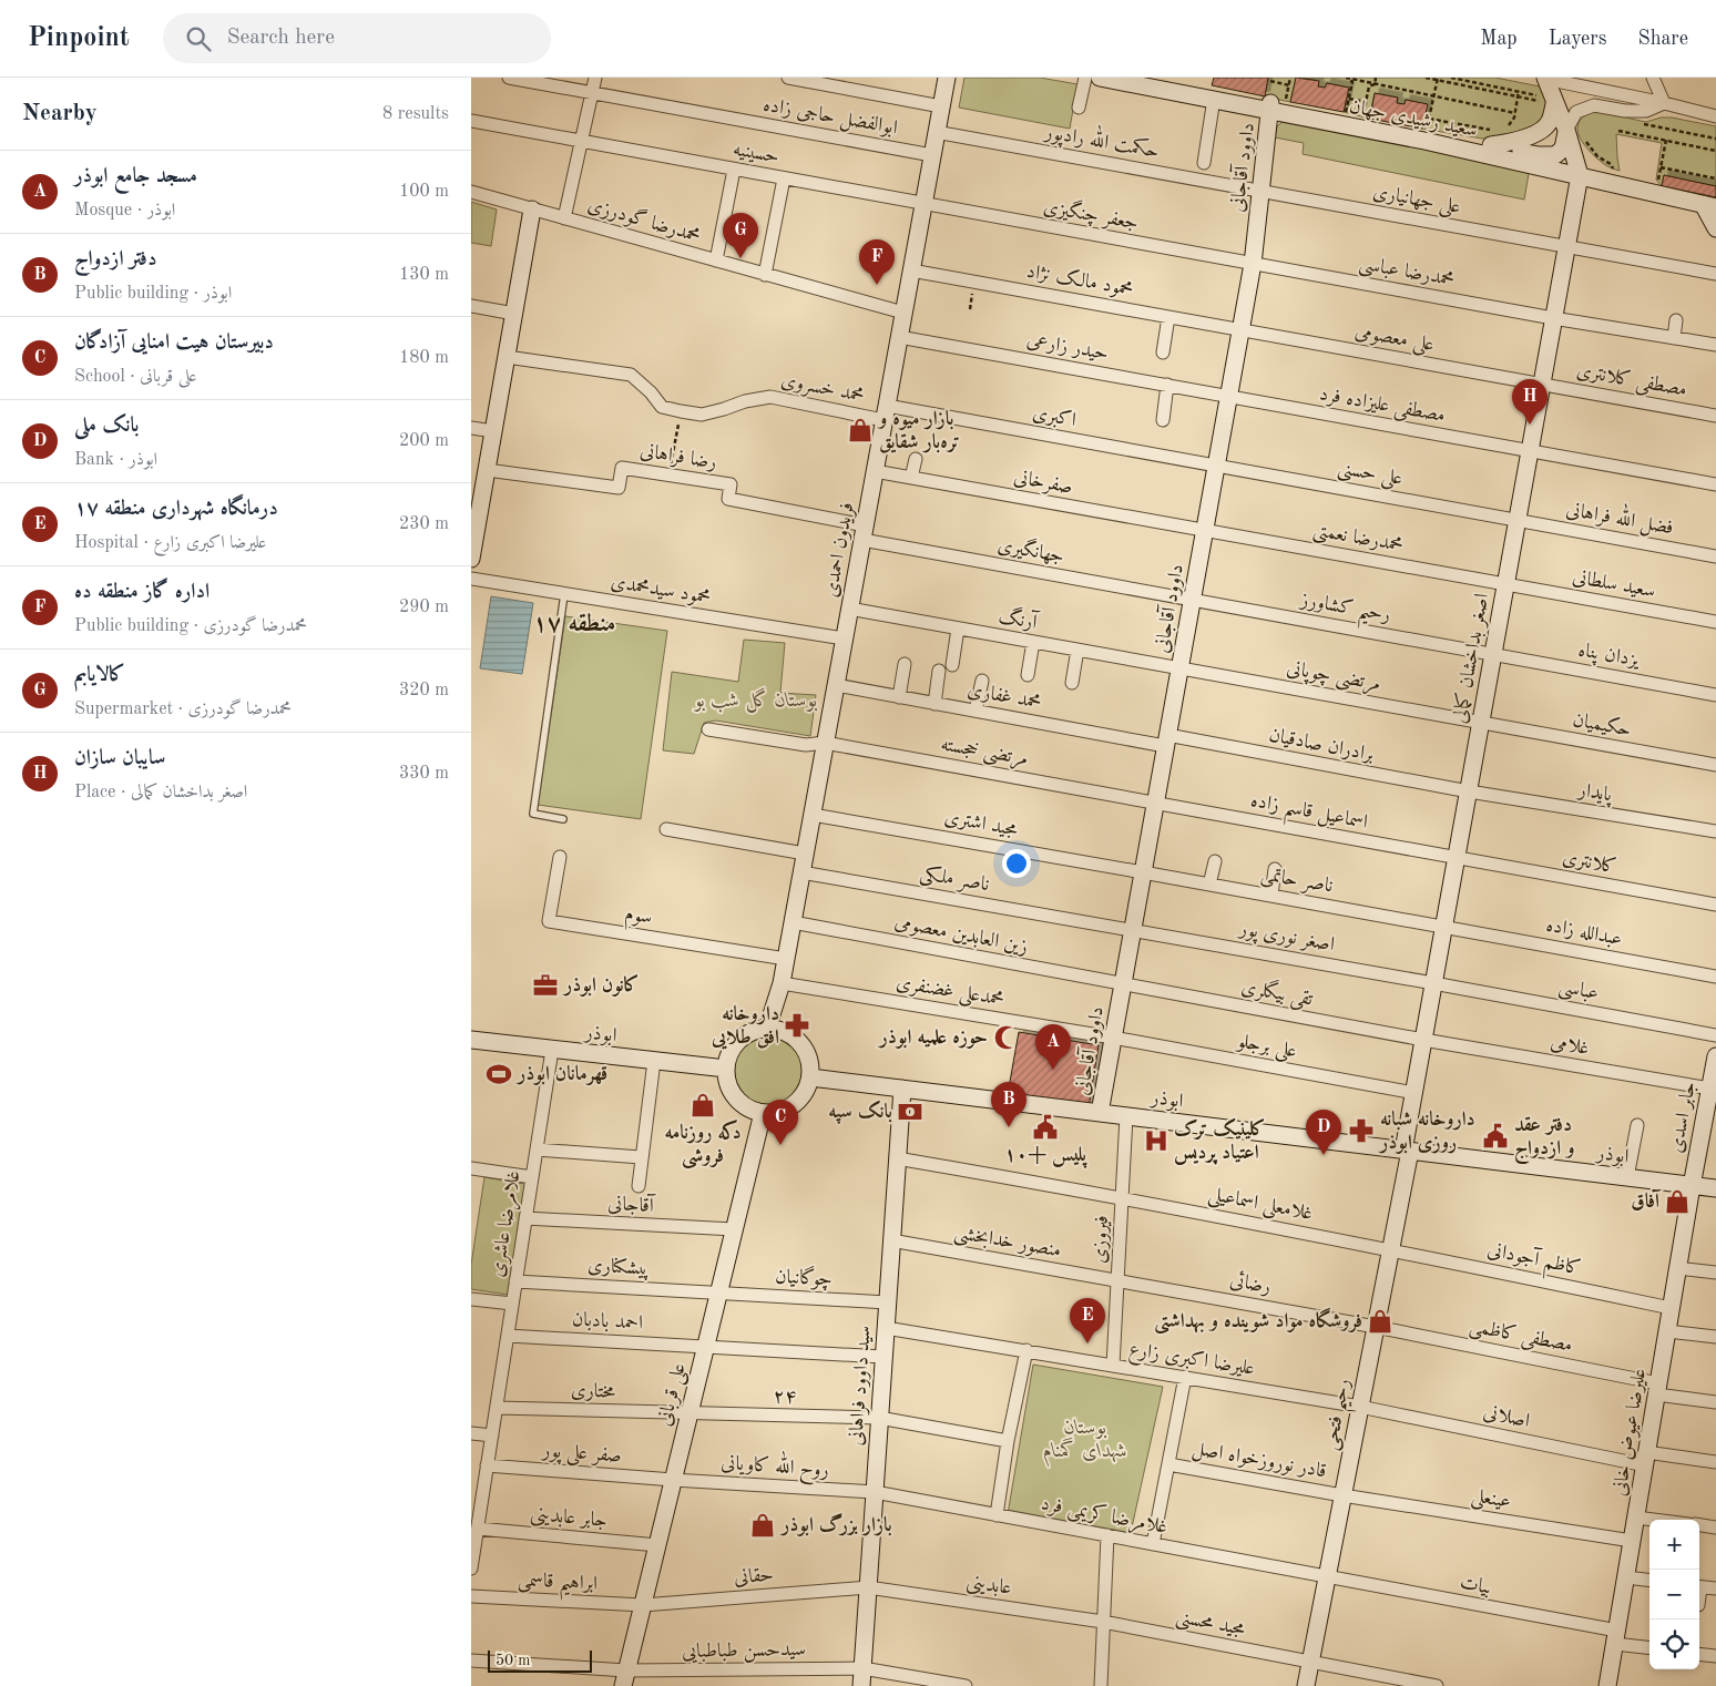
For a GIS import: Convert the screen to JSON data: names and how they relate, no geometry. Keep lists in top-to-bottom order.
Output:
{
  "streets": {
    "street": [
      "ابوالفضل حاجی زاده",
      "سعید رشیدی جهان",
      "حکمت الله رادپور",
      "حسینیه",
      "داوود آقاجانی",
      "علی جهانیاری",
      "جعفر چنگیزی",
      "محمدرضا گودرزی",
      "محمدرضا عباسی",
      "محمود مالک نژاد",
      "علی معصومی",
      "حیدر زارعی",
      "مصطفی کلانتری",
      "محمد خسروی",
      "مصطفی علیزاده فرد",
      "اکبری",
      "رضا فراهانی",
      "علی حسنی",
      "صفرخانی",
      "فضل الله فراهانی",
      "محمدرضا نعمتی",
      "فریدون احمدی",
      "جهانگیری",
      "سعید سلطانی",
      "محمود سیدمحمدی",
      "رحیم کشاورز",
      "آرنگ",
      "یزدان پناه",
      "اصغر بداخشان کمالی",
      "مرتضی چوپانی",
      "محمد غفاری",
      "حکیمیان",
      "برادران صادقیان",
      "مرتضی خجسته",
      "پایدار",
      "اسماعیل قاسم زاده",
      "مجید اشتری",
      "کلانتری",
      "ناصر ملکی",
      "ناصر حاتمی",
      "سوم",
      "عبدالله زاده",
      "زین العابدین معصومی",
      "اصغر نوری پور",
      "عباسی",
      "محمدعلی غضنفری",
      "تقی بیگلری",
      "ابوذر",
      "غلامی",
      "علی برجلو",
      "جابر اسدی",
      "غلامعلی اسماعیلی",
      "آقاجانی",
      "غلامرضا عاشری",
      "فیروزی",
      "منصور خدابخشی",
      "کاظم آجودانی",
      "پیشکناری",
      "چوگانیان",
      "رضائی",
      "احمد بادبان",
      "مصطفی کاظمی",
      "علیرضا اکبری زارع",
      "سید داوود فراهانی",
      "مختاری",
      "علی قربانی",
      "۲۴",
      "رحیم فتحی",
      "اصلانی",
      "علیرضا عیوض خانی",
      "صفر علی پور",
      "قادر نوروزخواه اصل",
      "روح الله کاویانی",
      "عینعلی",
      "غلامرضا کریمی فرد",
      "جابر عابدینی",
      "حقانی",
      "ابراهیم قاسمی",
      "عابدینی",
      "بیات",
      "مجید محسنی",
      "سیدحسن طباطبایی"
    ]
  },
  "crossings": [
    ["ابوالفضل حاجی زاده", "فریدون احمدی"],
    ["سعید رشیدی جهان", "داوود آقاجانی"],
    ["سعید رشیدی جهان", "اصغر بداخشان کمالی"],
    ["حکمت الله رادپور", "داوود آقاجانی"],
    ["حکمت الله رادپور", "علی جهانیاری"],
    ["حکمت الله رادپور", "فریدون احمدی"],
    ["حسینیه", "جعفر چنگیزی"],
    ["حسینیه", "فریدون احمدی"],
    ["داوود آقاجانی", "علی جهانیاری"],
    ["داوود آقاجانی", "جعفر چنگیزی"],
    ["داوود آقاجانی", "محمدرضا عباسی"],
    ["داوود آقاجانی", "محمود مالک نژاد"],
    ["داوود آقاجانی", "علی معصومی"],
    ["داوود آقاجانی", "حیدر زارعی"],
    ["داوود آقاجانی", "مصطفی علیزاده فرد"],
    ["داوود آقاجانی", "اکبری"],
    ["داوود آقاجانی", "علی حسنی"],
    ["داوود آقاجانی", "صفرخانی"],
    ["داوود آقاجانی", "محمدرضا نعمتی"],
    ["داوود آقاجانی", "جهانگیری"],
    ["داوود آقاجانی", "رحیم کشاورز"],
    ["داوود آقاجانی", "آرنگ"],
    ["داوود آقاجانی", "مرتضی چوپانی"],
    ["داوود آقاجانی", "محمد غفاری"],
    ["داوود آقاجانی", "برادران صادقیان"],
    ["داوود آقاجانی", "مرتضی خجسته"],
    ["داوود آقاجانی", "اسماعیل قاسم زاده"],
    ["داوود آقاجانی", "مجید اشتری"],
    ["داوود آقاجانی", "ناصر ملکی"],
    ["داوود آقاجانی", "ناصر حاتمی"],
    ["داوود آقاجانی", "زین العابدین معصومی"],
    ["داوود آقاجانی", "اصغر نوری پور"],
    ["داوود آقاجانی", "محمدعلی غضنفری"],
    ["داوود آقاجانی", "تقی بیگلری"],
    ["داوود آقاجانی", "ابوذر"],
    ["داوود آقاجانی", "علی برجلو"],
    ["علی جهانیاری", "اصغر بداخشان کمالی"],
    ["جعفر چنگیزی", "محمدرضا عباسی"],
    ["جعفر چنگیزی", "فریدون احمدی"],
    ["محمدرضا گودرزی", "فریدون احمدی"],
    ["محمدرضا عباسی", "اصغر بداخشان کمالی"],
    ["محمود مالک نژاد", "علی معصومی"],
    ["محمود مالک نژاد", "فریدون احمدی"],
    ["علی معصومی", "مصطفی کلانتری"],
    ["علی معصومی", "اصغر بداخشان کمالی"],
    ["حیدر زارعی", "مصطفی علیزاده فرد"],
    ["حیدر زارعی", "فریدون احمدی"],
    ["مصطفی کلانتری", "اصغر بداخشان کمالی"],
    ["محمد خسروی", "اکبری"],
    ["محمد خسروی", "فریدون احمدی"],
    ["مصطفی علیزاده فرد", "اصغر بداخشان کمالی"],
    ["اکبری", "علی حسنی"],
    ["اکبری", "فریدون احمدی"],
    ["رضا فراهانی", "فریدون احمدی"],
    ["رضا فراهانی", "جهانگیری"],
    ["علی حسنی", "فضل الله فراهانی"],
    ["علی حسنی", "اصغر بداخشان کمالی"],
    ["صفرخانی", "محمدرضا نعمتی"],
    ["صفرخانی", "فریدون احمدی"],
    ["فضل الله فراهانی", "اصغر بداخشان کمالی"],
    ["محمدرضا نعمتی", "سعید سلطانی"],
    ["محمدرضا نعمتی", "اصغر بداخشان کمالی"],
    ["فریدون احمدی", "جهانگیری"],
    ["فریدون احمدی", "محمود سیدمحمدی"],
    ["فریدون احمدی", "آرنگ"],
    ["فریدون احمدی", "محمد غفاری"],
    ["فریدون احمدی", "مرتضی خجسته"],
    ["فریدون احمدی", "مجید اشتری"],
    ["فریدون احمدی", "ناصر ملکی"],
    ["فریدون احمدی", "سوم"],
    ["فریدون احمدی", "زین العابدین معصومی"],
    ["فریدون احمدی", "محمدعلی غضنفری"],
    ["فریدون احمدی", "ابوذر"],
    ["فریدون احمدی", "علی قربانی"],
    ["جهانگیری", "رحیم کشاورز"],
    ["سعید سلطانی", "اصغر بداخشان کمالی"],
    ["رحیم کشاورز", "یزدان پناه"],
    ["رحیم کشاورز", "اصغر بداخشان کمالی"],
    ["آرنگ", "مرتضی چوپانی"],
    ["یزدان پناه", "اصغر بداخشان کمالی"],
    ["اصغر بداخشان کمالی", "مرتضی چوپانی"],
    ["اصغر بداخشان کمالی", "حکیمیان"],
    ["اصغر بداخشان کمالی", "برادران صادقیان"],
    ["اصغر بداخشان کمالی", "پایدار"],
    ["اصغر بداخشان کمالی", "اسماعیل قاسم زاده"],
    ["اصغر بداخشان کمالی", "کلانتری"],
    ["اصغر بداخشان کمالی", "ناصر حاتمی"],
    ["اصغر بداخشان کمالی", "عبدالله زاده"],
    ["اصغر بداخشان کمالی", "اصغر نوری پور"],
    ["اصغر بداخشان کمالی", "عباسی"],
    ["اصغر بداخشان کمالی", "تقی بیگلری"],
    ["اصغر بداخشان کمالی", "ابوذر"],
    ["اصغر بداخشان کمالی", "غلامی"],
    ["اصغر بداخشان کمالی", "علی برجلو"],
    ["اصغر بداخشان کمالی", "رحیم فتحی"],
    ["مرتضی چوپانی", "حکیمیان"],
    ["محمد غفاری", "برادران صادقیان"],
    ["برادران صادقیان", "پایدار"],
    ["مرتضی خجسته", "اسماعیل قاسم زاده"],
    ["اسماعیل قاسم زاده", "کلانتری"],
    ["مجید اشتری", "ناصر حاتمی"],
    ["ناصر ملکی", "اصغر نوری پور"],
    ["ناصر حاتمی", "عبدالله زاده"],
    ["زین العابدین معصومی", "تقی بیگلری"],
    ["اصغر نوری پور", "عباسی"],
    ["محمدعلی غضنفری", "علی برجلو"],
    ["تقی بیگلری", "غلامی"],
    ["ابوذر", "جابر اسدی"],
    ["ابوذر", "غلامرضا عاشری"],
    ["ابوذر", "فیروزی"],
    ["ابوذر", "سید داوود فراهانی"],
    ["ابوذر", "علی قربانی"],
    ["ابوذر", "رحیم فتحی"],
    ["ابوذر", "علیرضا عیوض خانی"],
    ["غلامی", "جابر اسدی"],
    ["جابر اسدی", "علیرضا عیوض خانی"],
    ["غلامعلی اسماعیلی", "فیروزی"],
    ["غلامعلی اسماعیلی", "کاظم آجودانی"],
    ["غلامعلی اسماعیلی", "سید داوود فراهانی"],
    ["غلامعلی اسماعیلی", "رحیم فتحی"],
    ["آقاجانی", "غلامرضا عاشری"],
    ["آقاجانی", "علی قربانی"],
    ["غلامرضا عاشری", "پیشکناری"],
    ["غلامرضا عاشری", "احمد بادبان"],
    ["غلامرضا عاشری", "مختاری"],
    ["غلامرضا عاشری", "صفر علی پور"],
    ["غلامرضا عاشری", "جابر عابدینی"],
    ["فیروزی", "منصور خدابخشی"],
    ["فیروزی", "رضائی"],
    ["فیروزی", "علیرضا اکبری زارع"],
    ["منصور خدابخشی", "رضائی"],
    ["منصور خدابخشی", "سید داوود فراهانی"],
    ["کاظم آجودانی", "رحیم فتحی"],
    ["کاظم آجودانی", "علیرضا عیوض خانی"],
    ["پیشکناری", "چوگانیان"],
    ["پیشکناری", "علی قربانی"],
    ["چوگانیان", "سید داوود فراهانی"],
    ["چوگانیان", "علی قربانی"],
    ["رضائی", "مصطفی کاظمی"],
    ["رضائی", "رحیم فتحی"],
    ["احمد بادبان", "سید داوود فراهانی"],
    ["احمد بادبان", "علی قربانی"],
    ["مصطفی کاظمی", "رحیم فتحی"],
    ["مصطفی کاظمی", "علیرضا عیوض خانی"],
    ["علیرضا اکبری زارع", "سید داوود فراهانی"],
    ["علیرضا اکبری زارع", "رحیم فتحی"],
    ["علیرضا اکبری زارع", "اصلانی"],
    ["سید داوود فراهانی", "۲۴"],
    ["سید داوود فراهانی", "روح الله کاویانی"],
    ["سید داوود فراهانی", "غلامرضا کریمی فرد"],
    ["سید داوود فراهانی", "حقانی"],
    ["سید داوود فراهانی", "عابدینی"],
    ["سید داوود فراهانی", "سیدحسن طباطبایی"],
    ["مختاری", "علی قربانی"],
    ["مختاری", "۲۴"],
    ["علی قربانی", "۲۴"],
    ["علی قربانی", "صفر علی پور"],
    ["علی قربانی", "روح الله کاویانی"],
    ["علی قربانی", "جابر عابدینی"],
    ["علی قربانی", "حقانی"],
    ["علی قربانی", "ابراهیم قاسمی"],
    ["علی قربانی", "سیدحسن طباطبایی"],
    ["رحیم فتحی", "اصلانی"],
    ["رحیم فتحی", "قادر نوروزخواه اصل"],
    ["رحیم فتحی", "عینعلی"],
    ["رحیم فتحی", "غلامرضا کریمی فرد"],
    ["رحیم فتحی", "بیات"],
    ["رحیم فتحی", "مجید محسنی"],
    ["اصلانی", "علیرضا عیوض خانی"],
    ["علیرضا عیوض خانی", "عینعلی"],
    ["علیرضا عیوض خانی", "بیات"],
    ["صفر علی پور", "روح الله کاویانی"],
    ["قادر نوروزخواه اصل", "عینعلی"],
    ["روح الله کاویانی", "غلامرضا کریمی فرد"],
    ["غلامرضا کریمی فرد", "بیات"],
    ["حقانی", "ابراهیم قاسمی"],
    ["حقانی", "عابدینی"],
    ["عابدینی", "مجید محسنی"]
  ],
  "districts": ["منطقه ۱۷"],
  "parks": ["بوستان گل شب بو", "بوستان شهدای گمنام"],
  "places": {
    "shop": [
      "بازار میوه و تره‌بار شقایق",
      "دکه روزنامه فروشی",
      "آفاق",
      "فروشگاه مواد شوینده و بهداشتی",
      "بازار بزرگ ابوذر"
    ],
    "office": ["کانون ابوذر"],
    "pharmacy": ["داروخانه افق طلایی", "داروخانه شبانه روزی ابوذر"],
    "mosque": ["حوزه علمیه ابوذر"],
    "sports": ["قهرمانان ابوذر"],
    "bank": ["بانک سپه"],
    "public building": ["پلیس +۱۰", "دفتر عقد و ازدواج"],
    "hospital": ["کلینیک ترک اعتیاد پردیس"]
  },
  "scale_bar": "50 m",
  "page": {
    "header": "Pinpoint",
    "search": "Search here",
    "nav": ["Map", "Layers", "Share"],
    "heading": ["Nearby", "8 results"],
    "list": [
      {
        "mark": "A",
        "name": "مسجد جامع ابوذر",
        "note": "Mosque · ابوذر",
        "value": "100 m"
      },
      {
        "mark": "B",
        "name": "دفتر ازدواج",
        "note": "Public building · ابوذر",
        "value": "130 m"
      },
      {
        "mark": "C",
        "name": "دبیرستان هیت امنایی آزادگان",
        "note": "School · علی قربانی",
        "value": "180 m"
      },
      {
        "mark": "D",
        "name": "بانک ملی",
        "note": "Bank · ابوذر",
        "value": "200 m"
      },
      {
        "mark": "E",
        "name": "درمانگاه شهرداری منطقه ۱۷",
        "note": "Hospital · علیرضا اکبری زارع",
        "value": "230 m"
      },
      {
        "mark": "F",
        "name": "اداره گاز منطقه ده",
        "note": "Public building · محمدرضا گودرزی",
        "value": "290 m"
      },
      {
        "mark": "G",
        "name": "کالایابم",
        "note": "Supermarket · محمدرضا گودرزی",
        "value": "320 m"
      },
      {
        "mark": "H",
        "name": "سایبان سازان",
        "note": "Place · اصغر بداخشان کمالی",
        "value": "330 m"
      }
    ],
    "pins": [
      "G",
      "F",
      "H",
      "A",
      "B",
      "C",
      "D",
      "E"
    ],
    "map_buttons": ["+", "−"],
    "scale": "50 m"
  }
}
